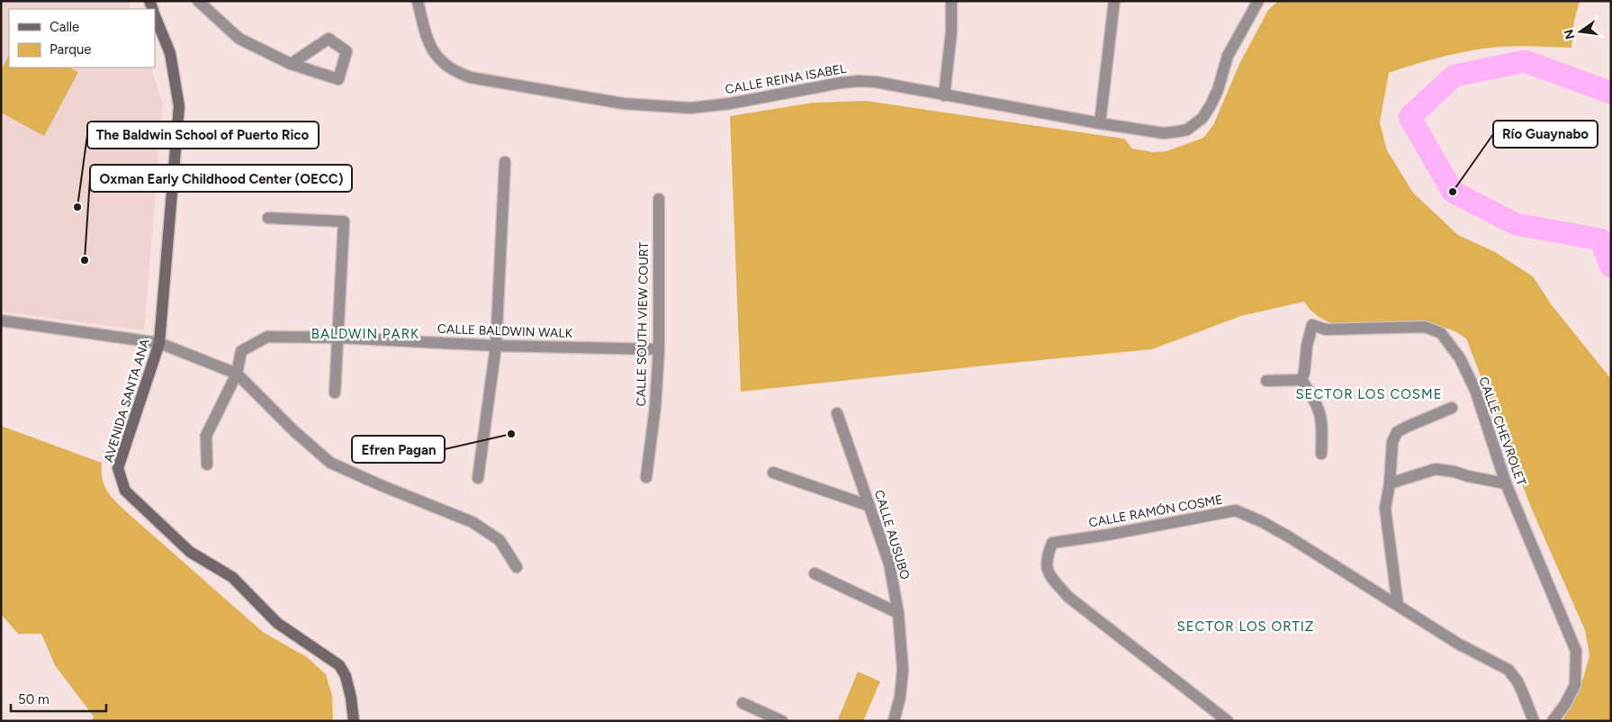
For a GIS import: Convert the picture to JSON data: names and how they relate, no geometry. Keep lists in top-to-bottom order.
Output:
{
  "streets": {
    "street": [
      "CALLE REINA ISABEL",
      "CALLE SOUTH VIEW COURT",
      "CALLE BALDWIN WALK",
      "AVENIDA SANTA ANA",
      "CALLE CHEVROLET",
      "CALLE RAMÓN COSME",
      "CALLE AUSUBO"
    ]
  },
  "crossings": [
    ["CALLE SOUTH VIEW COURT", "CALLE BALDWIN WALK"]
  ],
  "districts": ["BALDWIN PARK", "SECTOR LOS COSME", "SECTOR LOS ORTIZ"],
  "places": [
    "Río Guaynabo",
    "The Baldwin School of Puerto Rico",
    "Oxman Early Childhood Center (OECC)",
    "Efren Pagan"
  ],
  "legend": ["Calle", "Parque"],
  "scale_bar": "50 m",
  "north": "left"
}
